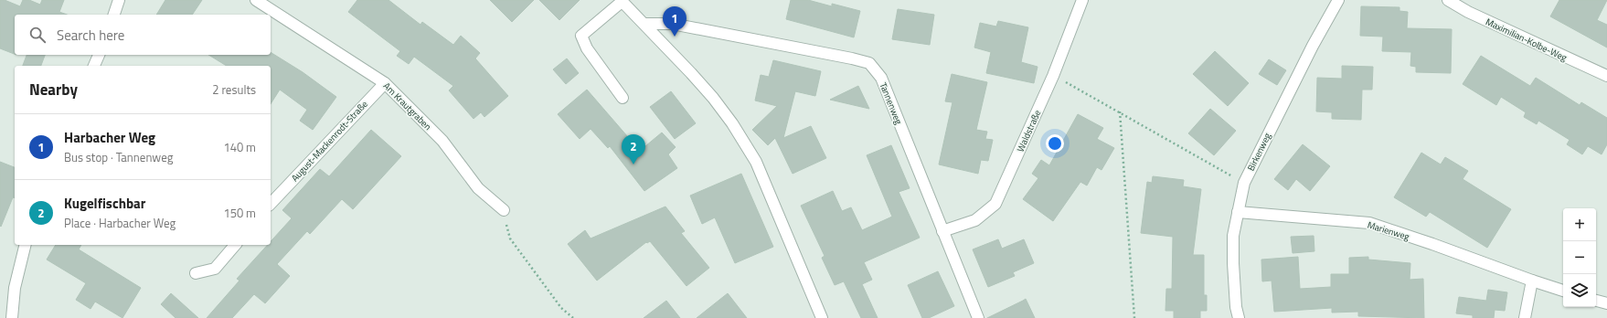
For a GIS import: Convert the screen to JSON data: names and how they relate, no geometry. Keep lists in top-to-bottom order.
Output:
{
  "streets": {
    "street": [
      "Maximilian-Kolbe-Weg",
      "Tannenweg",
      "Am Krautgraben",
      "Waldstraße",
      "August-Mackenrodt-Straße",
      "Birkenweg",
      "Marienweg"
    ]
  },
  "crossings": [
    ["Tannenweg", "Waldstraße"],
    ["Am Krautgraben", "August-Mackenrodt-Straße"],
    ["Birkenweg", "Marienweg"]
  ],
  "page": {
    "pins": ["1", "2"],
    "search": "Search here",
    "heading": ["Nearby", "2 results"],
    "list": [
      {
        "mark": "1",
        "name": "Harbacher Weg",
        "note": "Bus stop · Tannenweg",
        "value": "140 m"
      },
      {
        "mark": "2",
        "name": "Kugelfischbar",
        "note": "Place · Harbacher Weg",
        "value": "150 m"
      }
    ],
    "map_buttons": ["+", "−"]
  }
}
